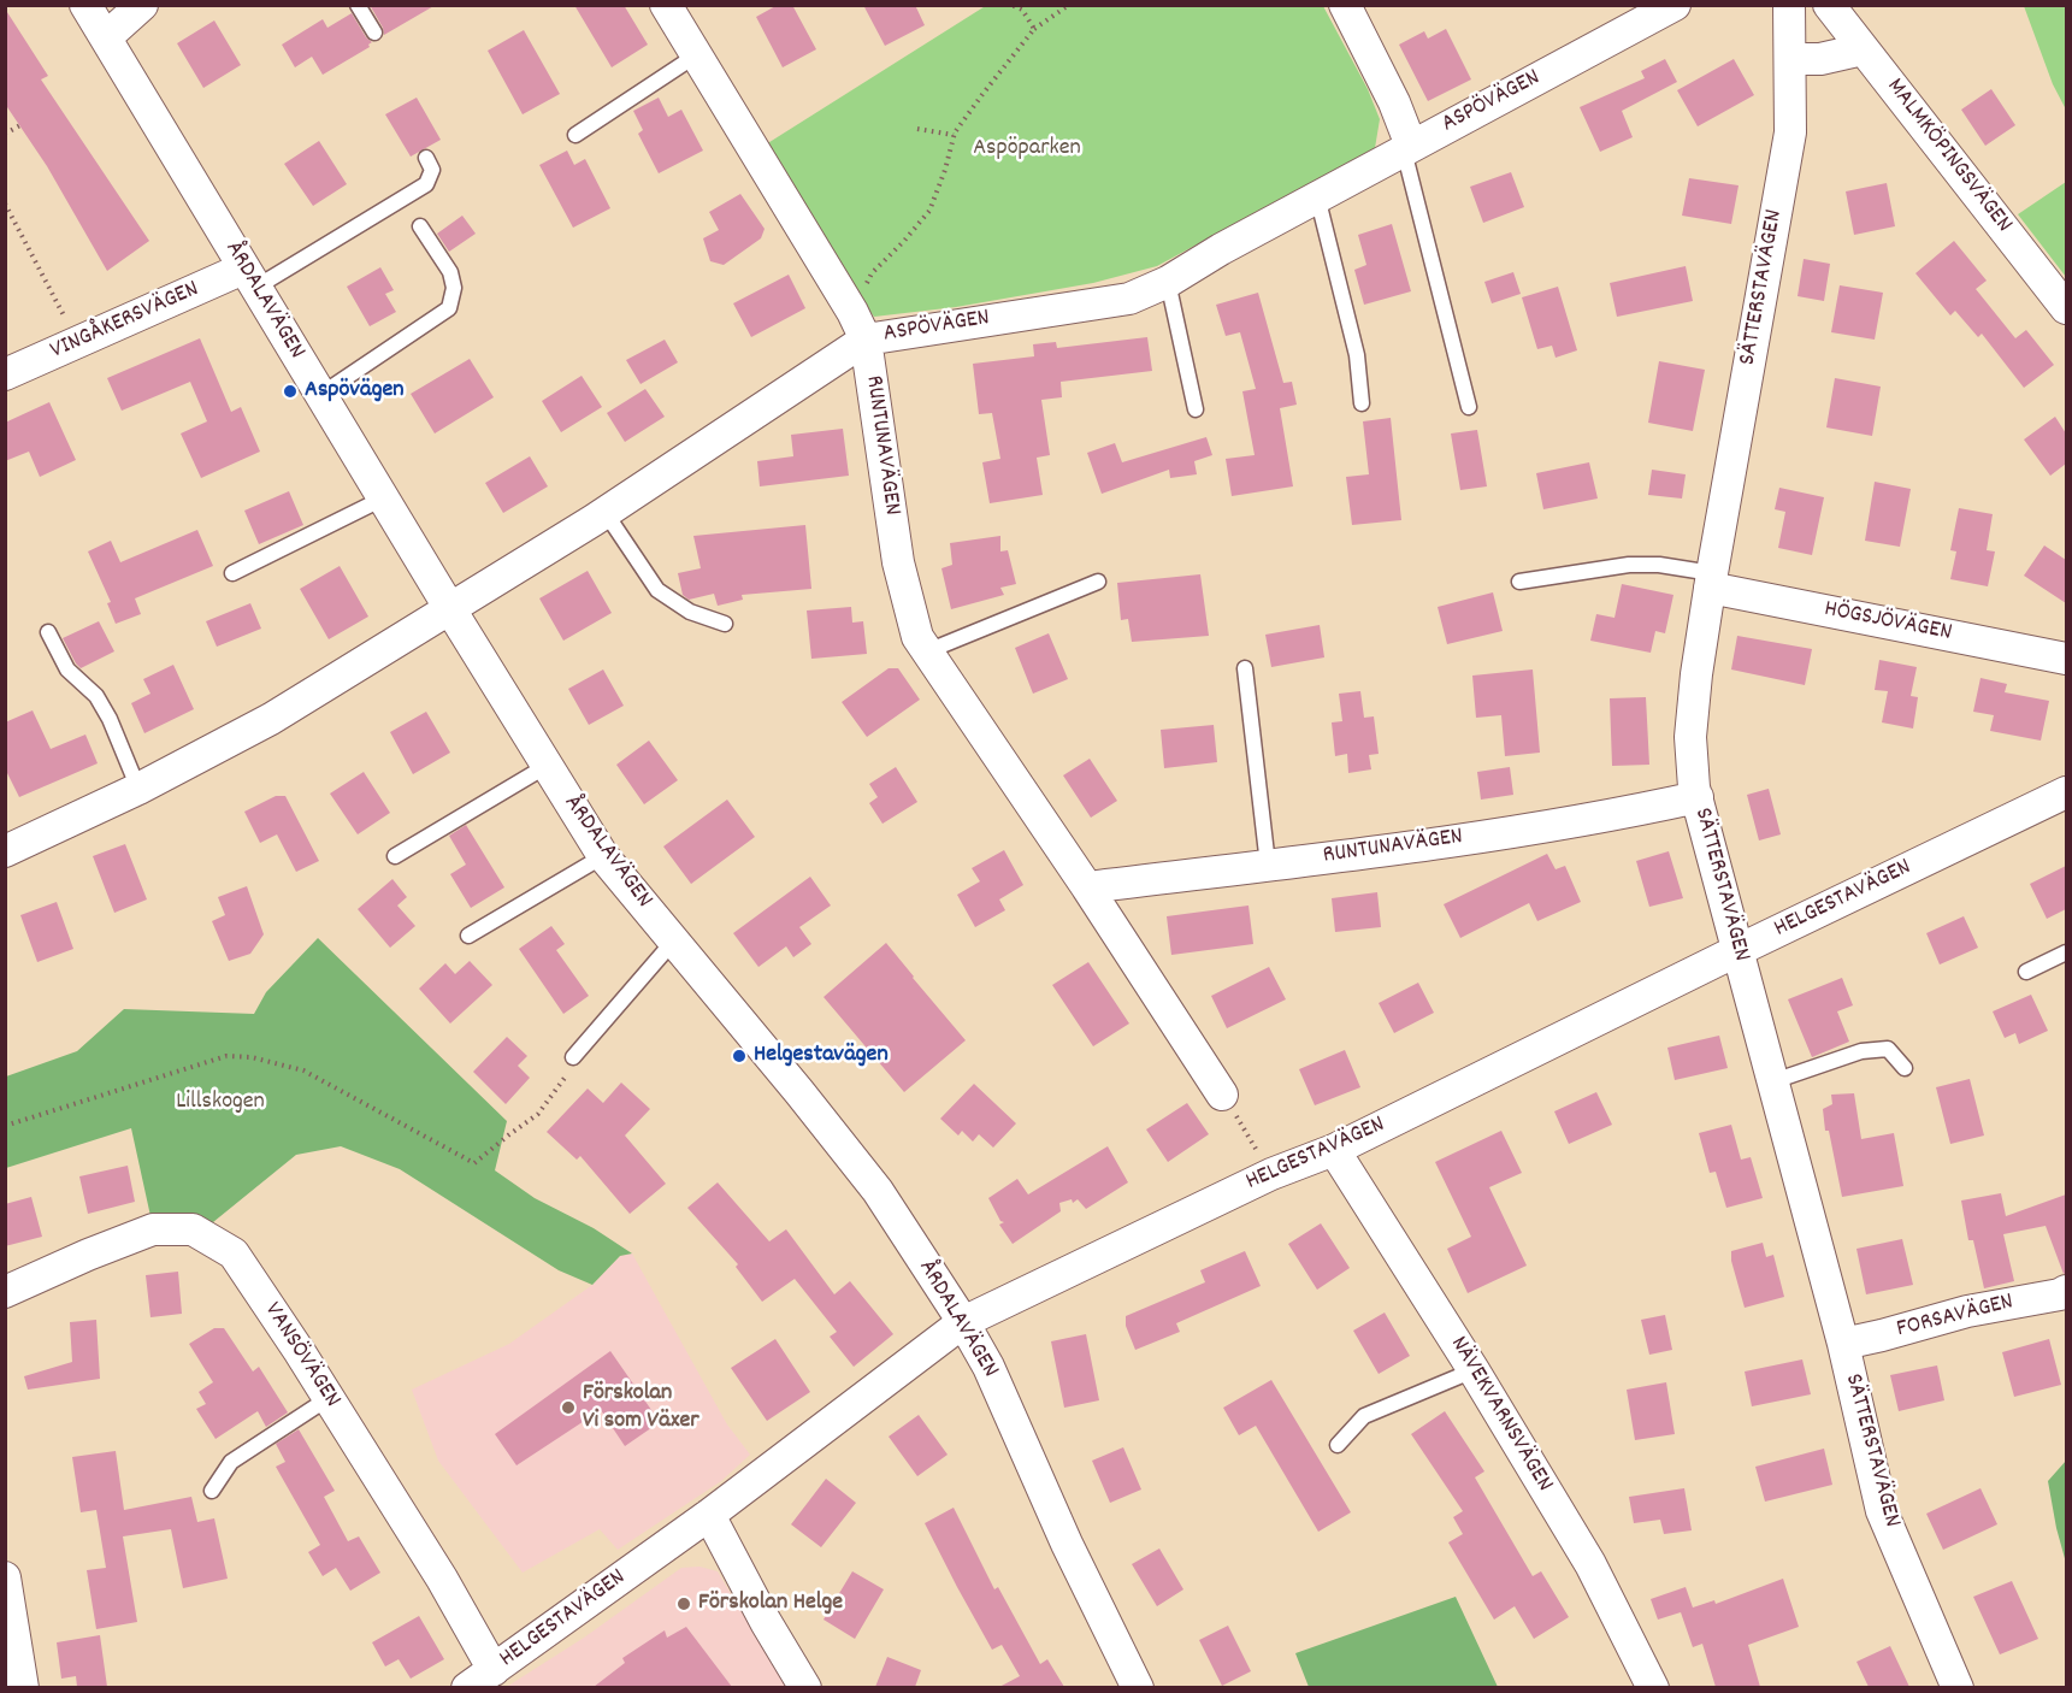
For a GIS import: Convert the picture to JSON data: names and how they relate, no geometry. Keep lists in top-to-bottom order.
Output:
{
  "streets": {
    "street": [
      "ASPÖVÄGEN",
      "MALMKÖPINGSVÄGEN",
      "SÄTTERSTAVÄGEN",
      "ÅRDALAVÄGEN",
      "VINGÅKERSVÄGEN",
      "RUNTUNAVÄGEN",
      "HÖGSJÖVÄGEN",
      "HELGESTAVÄGEN",
      "FORSAVÄGEN",
      "VANSÖVÄGEN",
      "NÄVEKVARNSVÄGEN"
    ]
  },
  "crossings": [
    ["ASPÖVÄGEN", "ÅRDALAVÄGEN"],
    ["ASPÖVÄGEN", "RUNTUNAVÄGEN"],
    ["SÄTTERSTAVÄGEN", "RUNTUNAVÄGEN"],
    ["SÄTTERSTAVÄGEN", "HÖGSJÖVÄGEN"],
    ["SÄTTERSTAVÄGEN", "HELGESTAVÄGEN"],
    ["SÄTTERSTAVÄGEN", "FORSAVÄGEN"],
    ["ÅRDALAVÄGEN", "VINGÅKERSVÄGEN"],
    ["ÅRDALAVÄGEN", "HELGESTAVÄGEN"],
    ["HELGESTAVÄGEN", "VANSÖVÄGEN"],
    ["HELGESTAVÄGEN", "NÄVEKVARNSVÄGEN"]
  ],
  "parks": ["Aspöparken", "Lillskogen"],
  "places": [
    "Aspövägen",
    "Helgestavägen",
    "Förskolan Vi som Växer",
    "Förskolan Helge"
  ]
}
